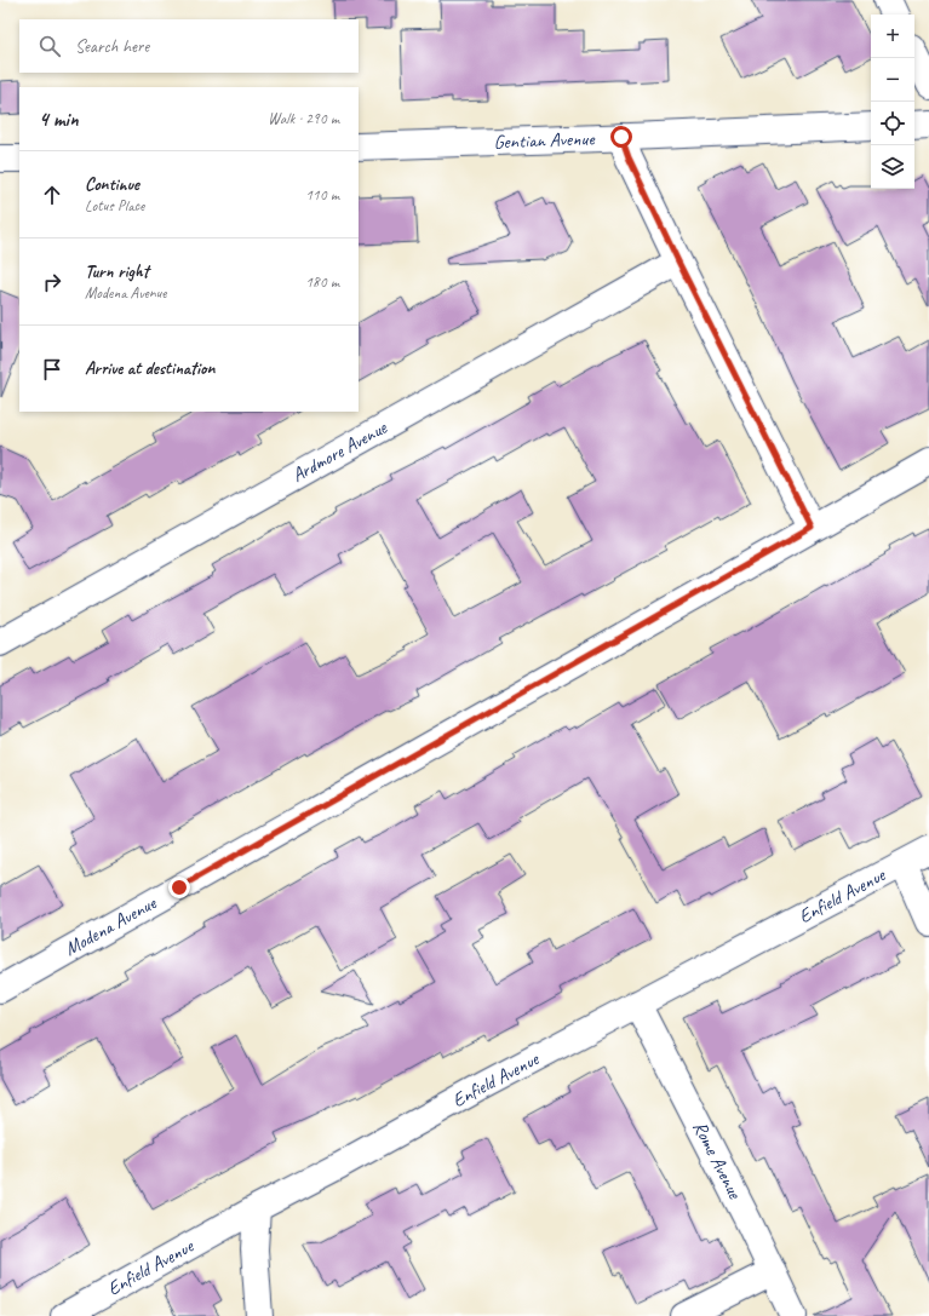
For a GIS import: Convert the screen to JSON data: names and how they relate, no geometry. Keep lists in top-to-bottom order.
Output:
{
  "streets": {
    "street": [
      "Gentian Avenue",
      "Ardmore Avenue",
      "Enfield Avenue",
      "Modena Avenue",
      "Rome Avenue"
    ]
  },
  "crossings": [
    ["Enfield Avenue", "Rome Avenue"]
  ],
  "page": {
    "map_buttons": ["+", "−"],
    "search": "Search here",
    "heading": ["4 min", "Walk · 290 m"],
    "list": [
      ["Continue", "Lotus Place", "110 m"],
      ["Turn right", "Modena Avenue", "180 m"],
      "Arrive at destination"
    ]
  }
}
